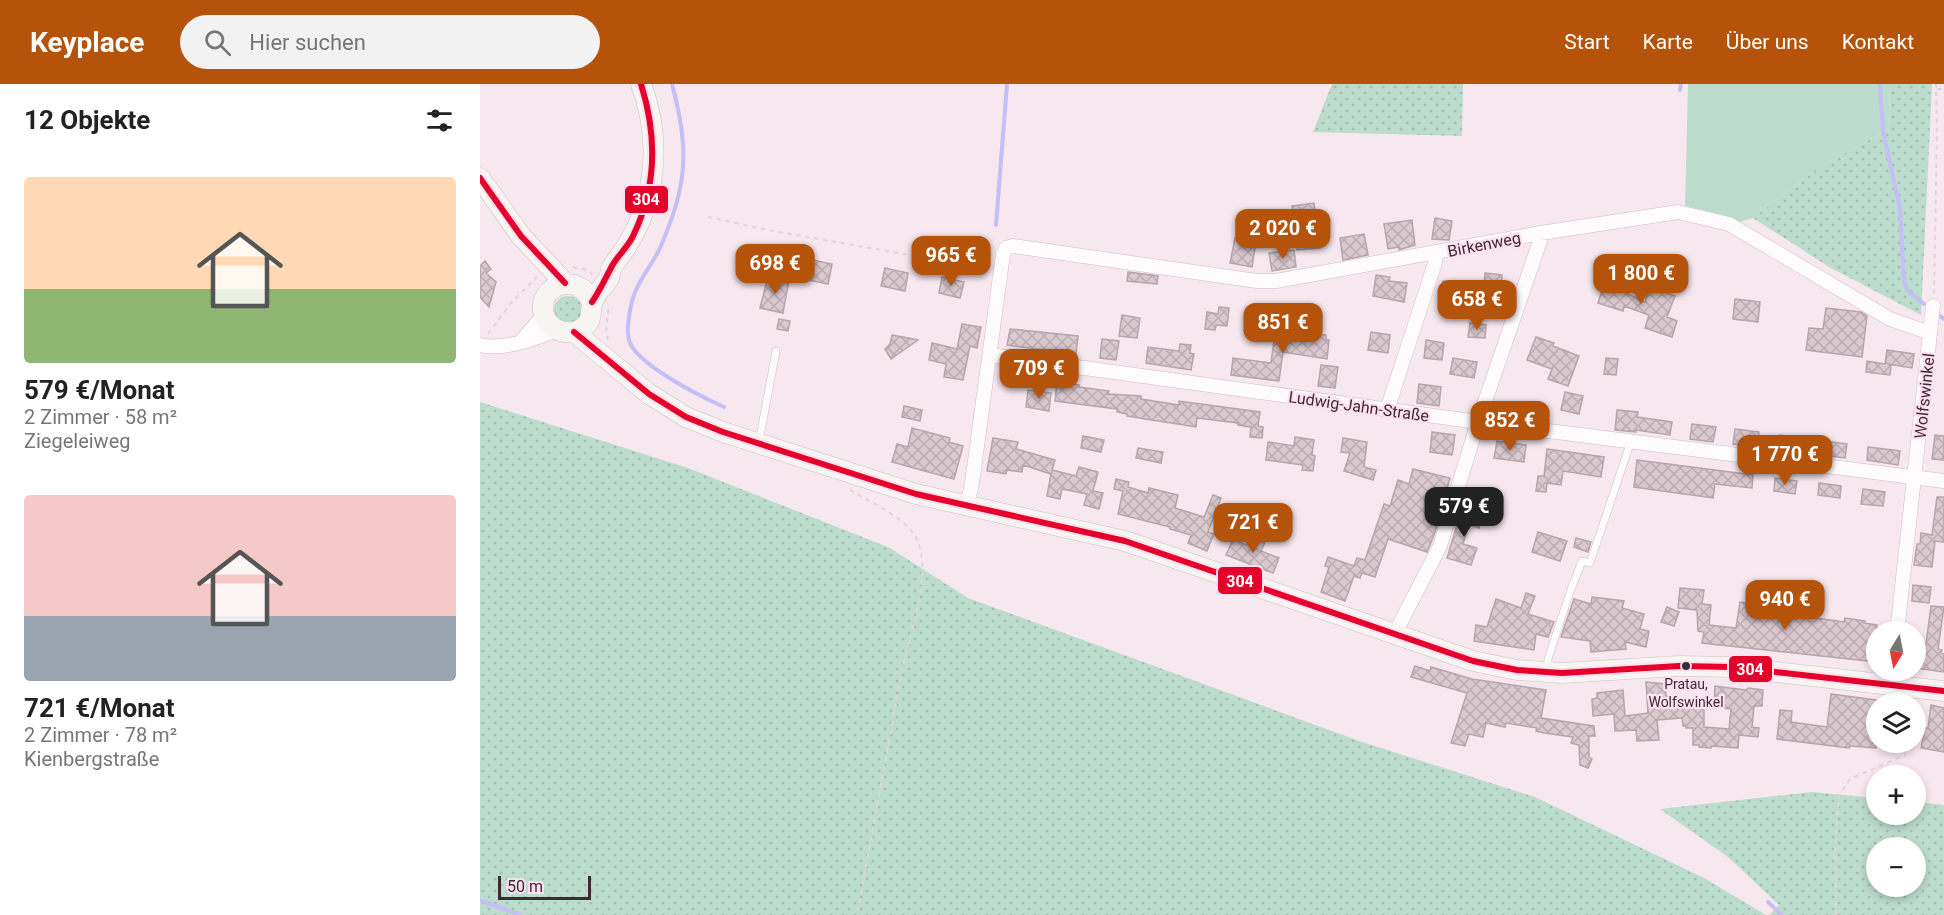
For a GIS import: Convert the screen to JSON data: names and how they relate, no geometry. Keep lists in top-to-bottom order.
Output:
{
  "streets": {
    "street": ["Birkenweg", "Wolfswinkel", "Ludwig-Jahn-Straße"]
  },
  "crossings": [
    ["Birkenweg", "Wolfswinkel"],
    ["Wolfswinkel", "Ludwig-Jahn-Straße"]
  ],
  "places": ["Pratau, Wolfswinkel"],
  "lines": ["transit line 304"],
  "scale_bar": "50 m",
  "north": "bottom",
  "page": {
    "header": "Keyplace",
    "search": "Hier suchen",
    "nav": [
      "Start",
      "Karte",
      "Über uns",
      "Kontakt"
    ],
    "heading": "12 Objekte",
    "list": [
      {
        "name": "579 €/Monat",
        "note": "2 Zimmer · 58 m² · Ziegeleiweg"
      },
      {
        "name": "721 €/Monat",
        "note": "2 Zimmer · 78 m² · Kienbergstraße"
      }
    ],
    "price": [
      "2 020 €",
      "965 €",
      "698 €",
      "1 800 €",
      "658 €",
      "851 €",
      "709 €",
      "852 €",
      "1 770 €",
      "579 €",
      "721 €",
      "940 €"
    ],
    "map_buttons": ["+", "−"],
    "scale": "50 m"
  }
}
